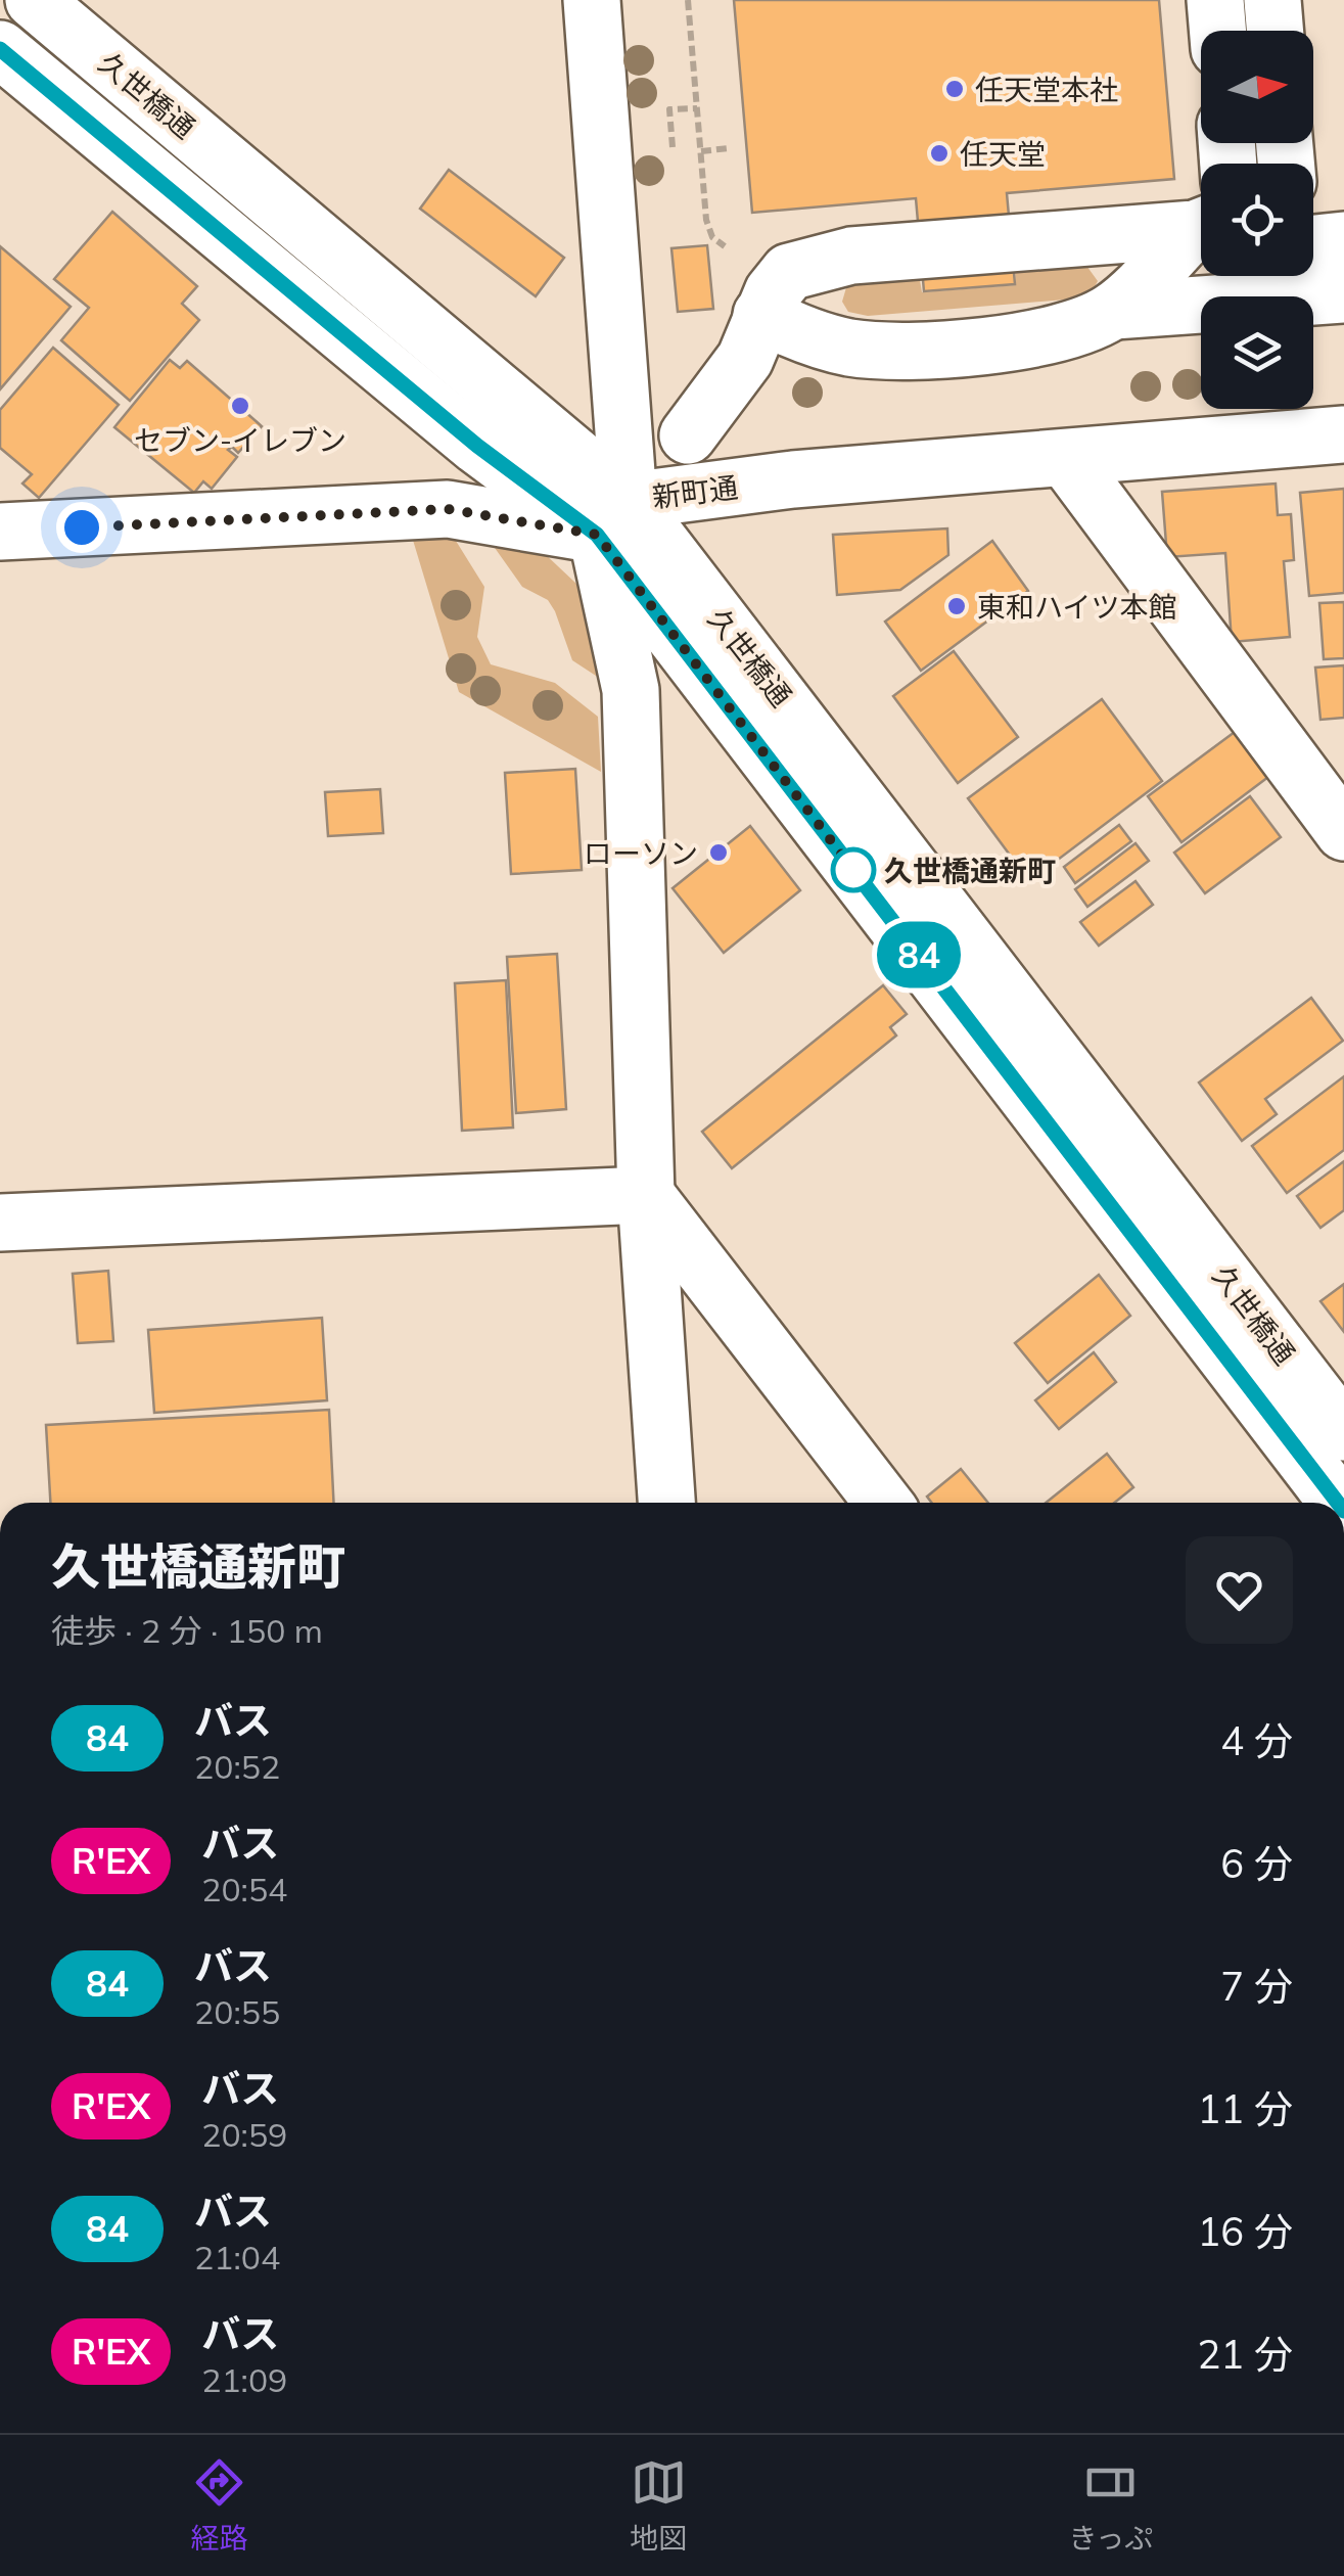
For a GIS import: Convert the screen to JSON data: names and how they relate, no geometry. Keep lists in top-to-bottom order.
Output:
{
  "streets": {
    "street": ["久世橋通", "新町通"]
  },
  "crossings": [
    ["久世橋通", "新町通"]
  ],
  "places": [
    "任天堂本社",
    "任天堂",
    "セブン-イレブン",
    "東和ハイツ本館",
    "ローソン",
    "久世橋通新町"
  ],
  "lines": ["bus line 84"],
  "north": "right",
  "page": {
    "on_map": "84",
    "heading": ["久世橋通新町", "徒歩 · 2 分 · 150 m"],
    "list": [
      {
        "mark": "84",
        "name": "バス",
        "note": "20:52",
        "value": "4 分"
      },
      {
        "mark": "R'EX",
        "name": "バス",
        "note": "20:54",
        "value": "6 分"
      },
      {
        "mark": "84",
        "name": "バス",
        "note": "20:55",
        "value": "7 分"
      },
      {
        "mark": "R'EX",
        "name": "バス",
        "note": "20:59",
        "value": "11 分"
      },
      {
        "mark": "84",
        "name": "バス",
        "note": "21:04",
        "value": "16 分"
      },
      {
        "mark": "R'EX",
        "name": "バス",
        "note": "21:09",
        "value": "21 分"
      }
    ],
    "tabs": ["経路", "地図", "きっぷ"]
  }
}
